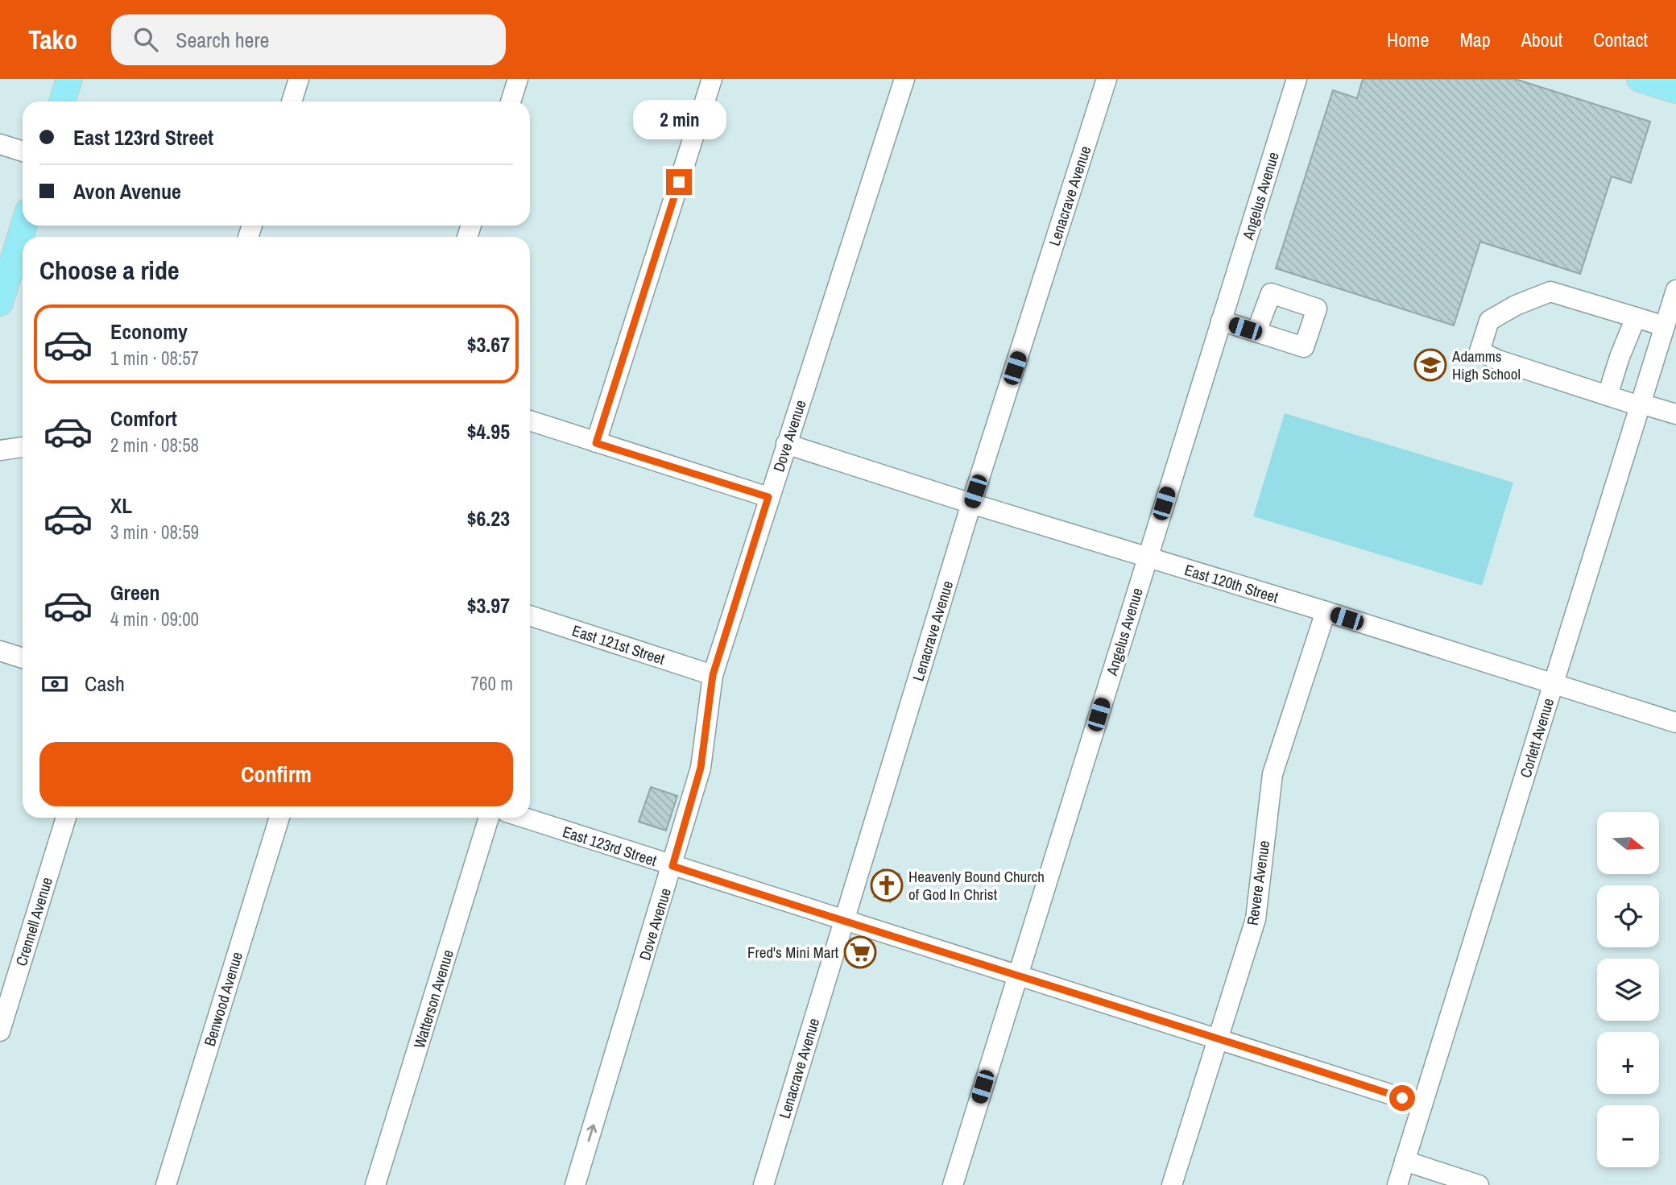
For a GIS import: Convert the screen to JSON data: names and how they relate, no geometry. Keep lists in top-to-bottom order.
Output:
{
  "streets": {
    "street": [
      "Lenacrave Avenue",
      "Angelus Avenue",
      "Dove Avenue",
      "East 120th Street",
      "East 121st Street",
      "Corlett Avenue",
      "East 123rd Street",
      "Revere Avenue",
      "Crennell Avenue",
      "Benwood Avenue",
      "Watterson Avenue"
    ]
  },
  "crossings": [
    ["Lenacrave Avenue", "East 120th Street"],
    ["Lenacrave Avenue", "East 123rd Street"],
    ["Angelus Avenue", "East 120th Street"],
    ["Angelus Avenue", "East 123rd Street"],
    ["Dove Avenue", "East 120th Street"],
    ["Dove Avenue", "East 121st Street"],
    ["Dove Avenue", "East 123rd Street"],
    ["East 120th Street", "Corlett Avenue"],
    ["East 120th Street", "Revere Avenue"],
    ["Corlett Avenue", "East 123rd Street"],
    ["East 123rd Street", "Revere Avenue"]
  ],
  "places": {
    "school or university": ["Adamms High School"],
    "church": ["Heavenly Bound Church of God In Christ"],
    "supermarket": ["Fred's Mini Mart"]
  },
  "north": "right",
  "page": {
    "header": "Tako",
    "search": "Search here",
    "nav": [
      "Home",
      "Map",
      "About",
      "Contact"
    ],
    "bubble": "2 min",
    "banner": ["East 123rd Street", "Avon Avenue"],
    "heading": "Choose a ride",
    "list": [
      {
        "name": "Economy",
        "note": "1 min · 08:57",
        "value": "$3.67"
      },
      {
        "name": "Comfort",
        "note": "2 min · 08:58",
        "value": "$4.95"
      },
      {
        "name": "XL",
        "note": "3 min · 08:59",
        "value": "$6.23"
      },
      {
        "name": "Green",
        "note": "4 min · 09:00",
        "value": "$3.97"
      }
    ],
    "pay": ["Cash", "760 m"],
    "buttons": "Confirm",
    "map_buttons": ["+", "−"]
  }
}
